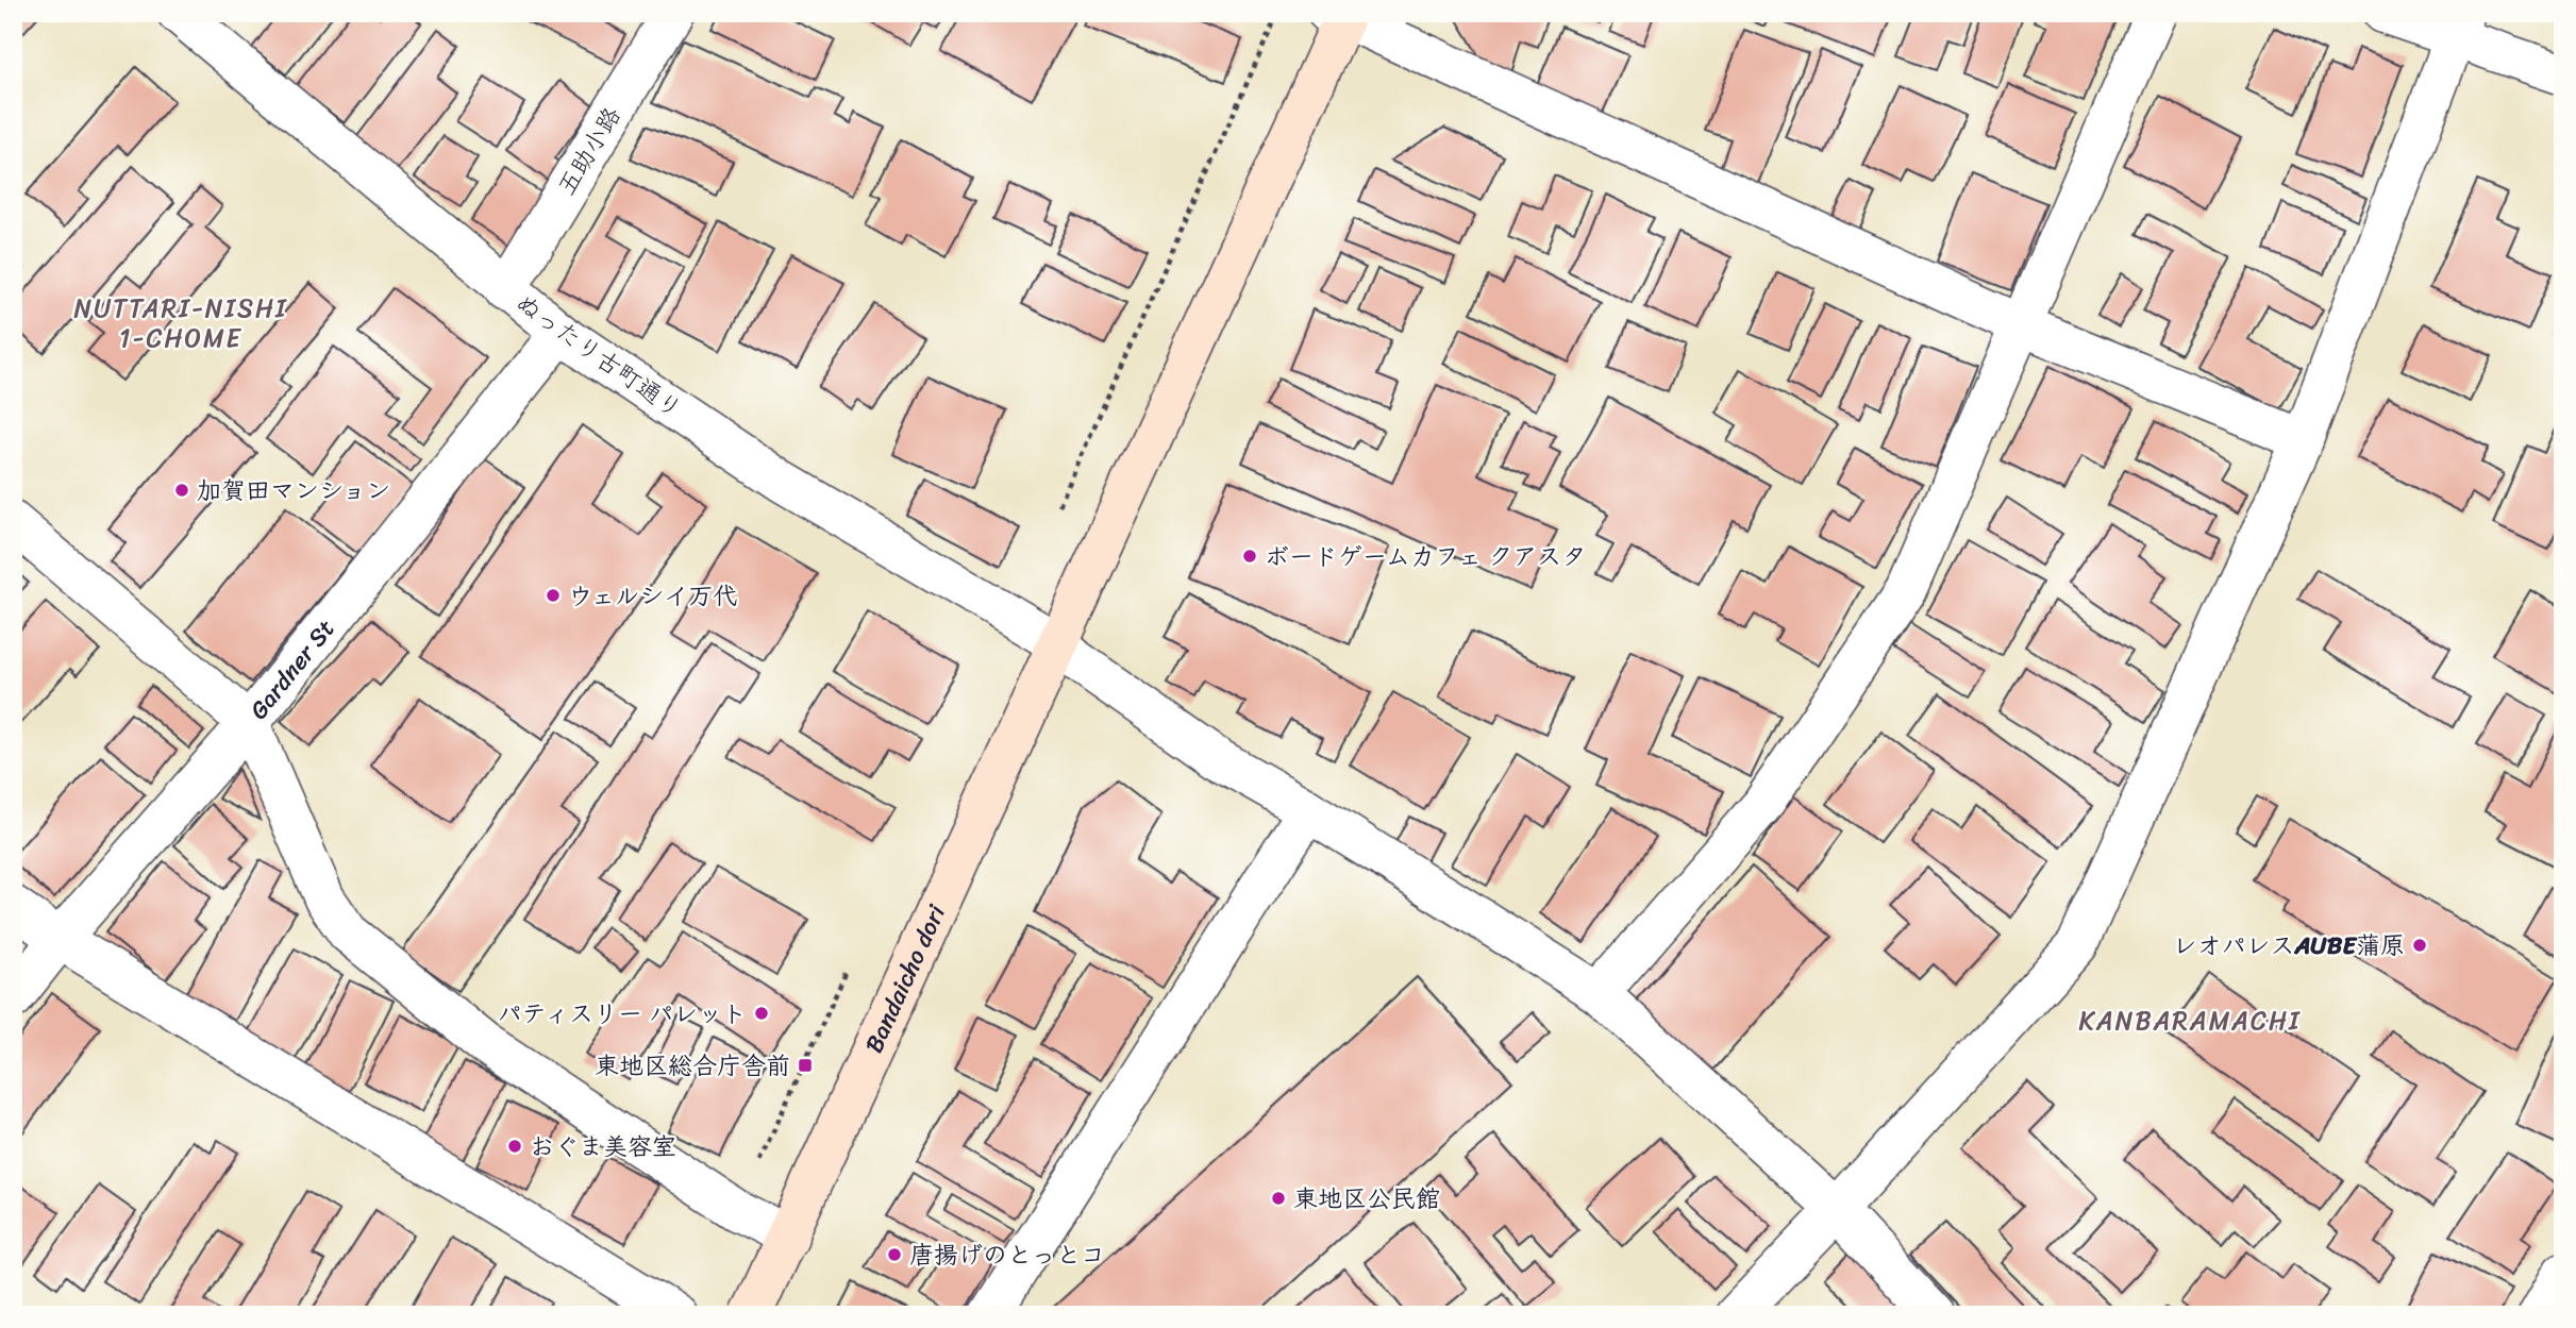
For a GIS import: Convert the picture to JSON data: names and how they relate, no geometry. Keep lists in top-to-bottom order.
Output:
{
  "streets": {
    "street": [
      "五助小路",
      "ぬったり古町通り",
      "Gardner St",
      "Bandaicho dori"
    ]
  },
  "crossings": [
    ["五助小路", "ぬったり古町通り"],
    ["ぬったり古町通り", "Gardner St"],
    ["ぬったり古町通り", "Bandaicho dori"]
  ],
  "districts": ["NUTTARI-NISHI 1-CHOME", "KANBARAMACHI"],
  "places": {
    "other": [
      "加賀田マンション",
      "ボードゲームカフェ クアスタ",
      "ウェルシイ万代",
      "レオパレスAUBE蒲原",
      "パティスリー パレット",
      "おぐま美容室",
      "東地区公民館",
      "唐揚げのとっとコ"
    ],
    "transit": ["東地区総合庁舎前"]
  }
}
